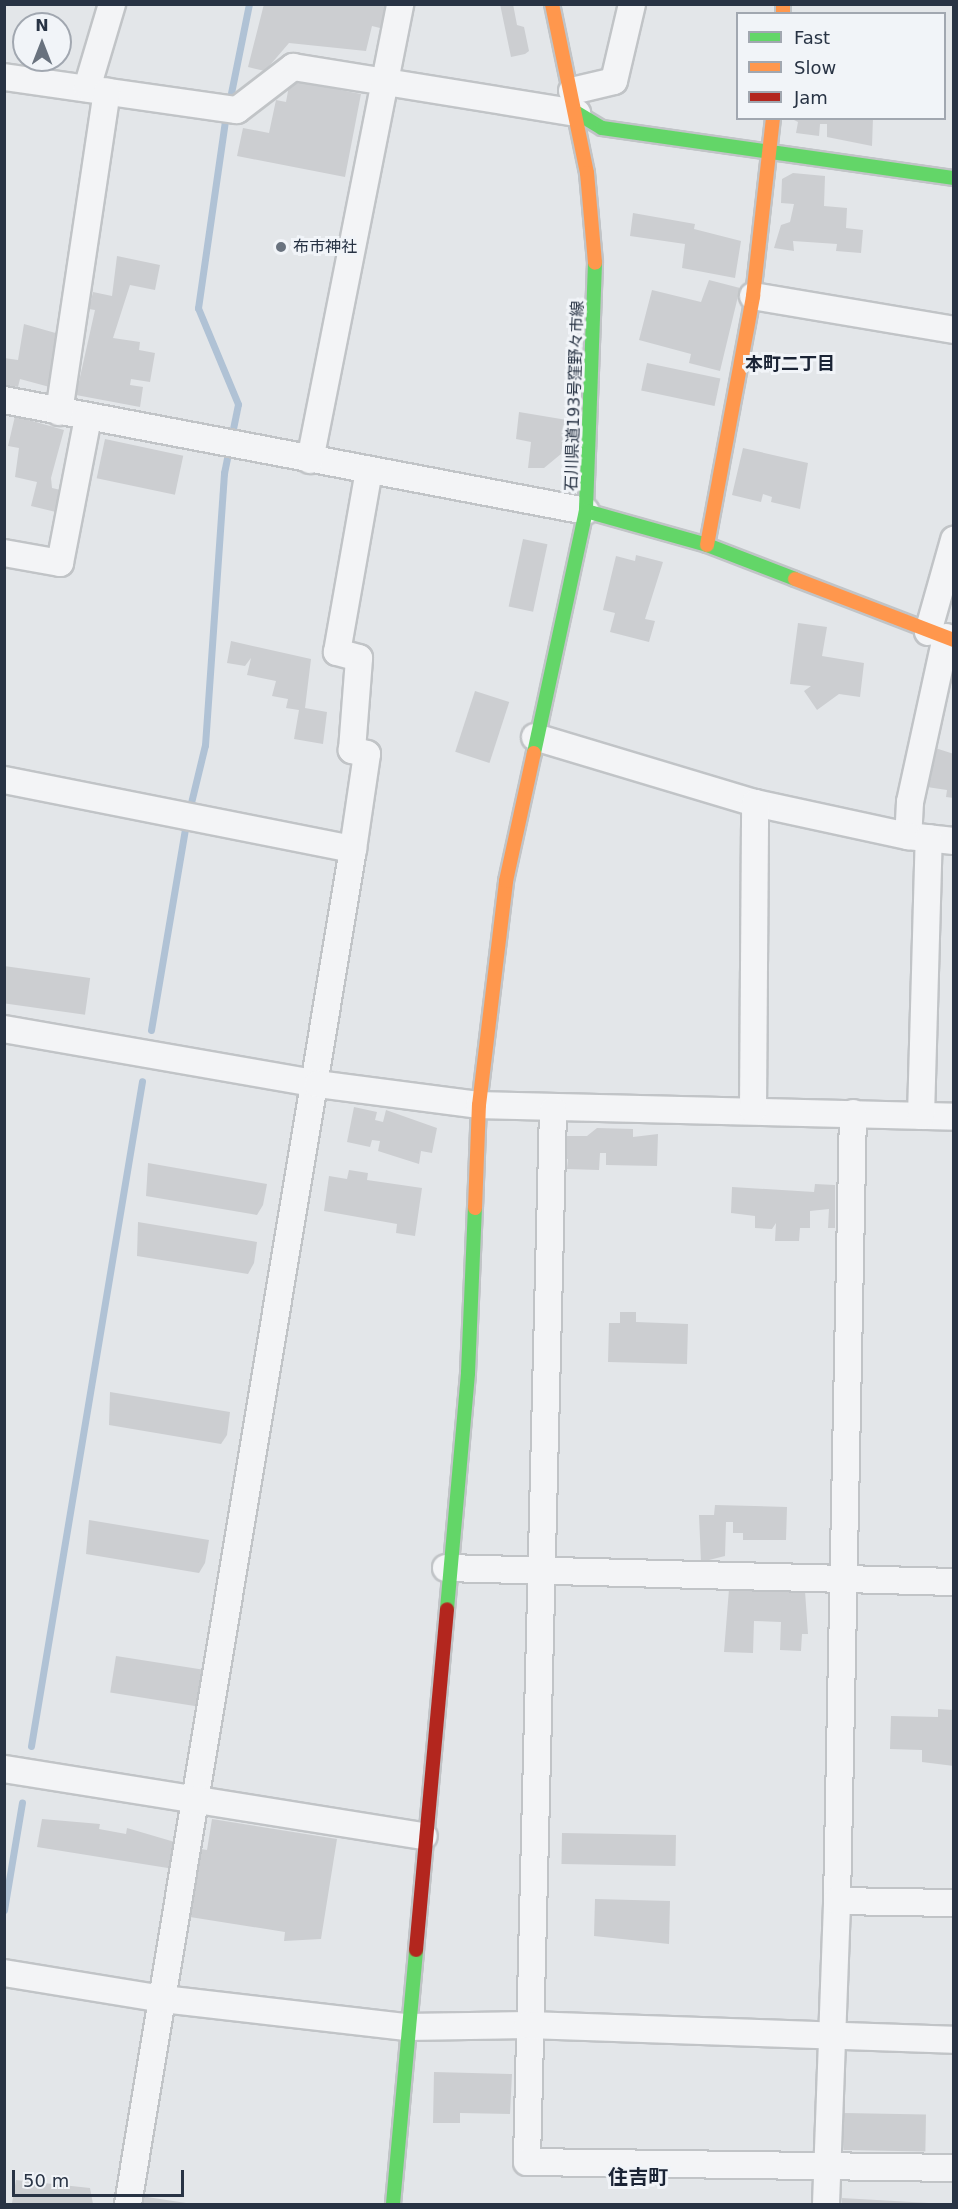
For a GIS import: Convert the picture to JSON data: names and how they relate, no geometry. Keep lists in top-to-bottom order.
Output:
{
  "streets": {
    "street": ["石川県道193号窪野々市線"]
  },
  "districts": ["本町二丁目", "住吉町"],
  "places": ["布市神社"],
  "legend": ["Fast", "Slow", "Jam"],
  "scale_bar": "50 m",
  "north": "top"
}
